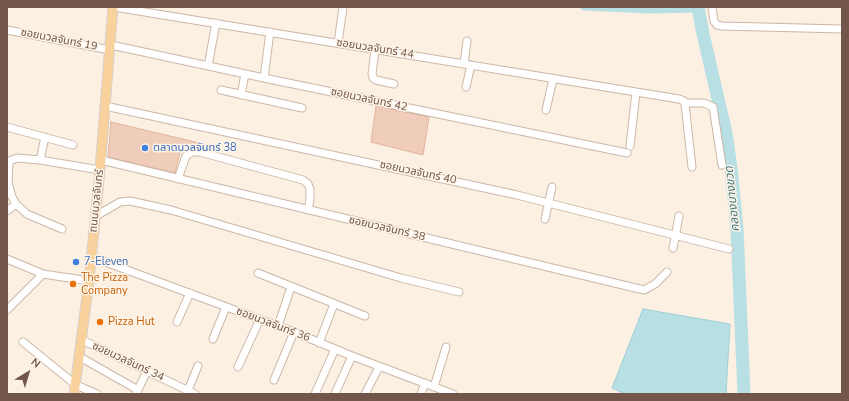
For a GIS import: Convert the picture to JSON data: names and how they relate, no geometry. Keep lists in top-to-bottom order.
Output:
{
  "streets": {
    "main road": ["ถนนนวลจันทร์"],
    "street": [
      "ซอยนวลจันทร์ 19",
      "ซอยนวลจันทร์ 44",
      "ซอยนวลจันทร์ 42",
      "ซอยนวลจันทร์ 40",
      "ซอยนวลจันทร์ 38",
      "ซอยนวลจันทร์ 36",
      "ซอยนวลจันทร์ 34"
    ]
  },
  "crossings": [
    ["ซอยนวลจันทร์ 19", "ซอยนวลจันทร์ 42"],
    ["ซอยนวลจันทร์ 19", "ถนนนวลจันทร์"],
    ["ซอยนวลจันทร์ 44", "ถนนนวลจันทร์"],
    ["ซอยนวลจันทร์ 42", "ถนนนวลจันทร์"],
    ["ซอยนวลจันทร์ 40", "ถนนนวลจันทร์"],
    ["ถนนนวลจันทร์", "ซอยนวลจันทร์ 38"],
    ["ถนนนวลจันทร์", "ซอยนวลจันทร์ 36"],
    ["ถนนนวลจันทร์", "ซอยนวลจันทร์ 34"]
  ],
  "water": ["คลองบางขวด"],
  "places": [
    "ตลาดนวลจันทร์ 38",
    "7-Eleven",
    "The Pizza Company",
    "Pizza Hut"
  ],
  "north": "top right"
}
